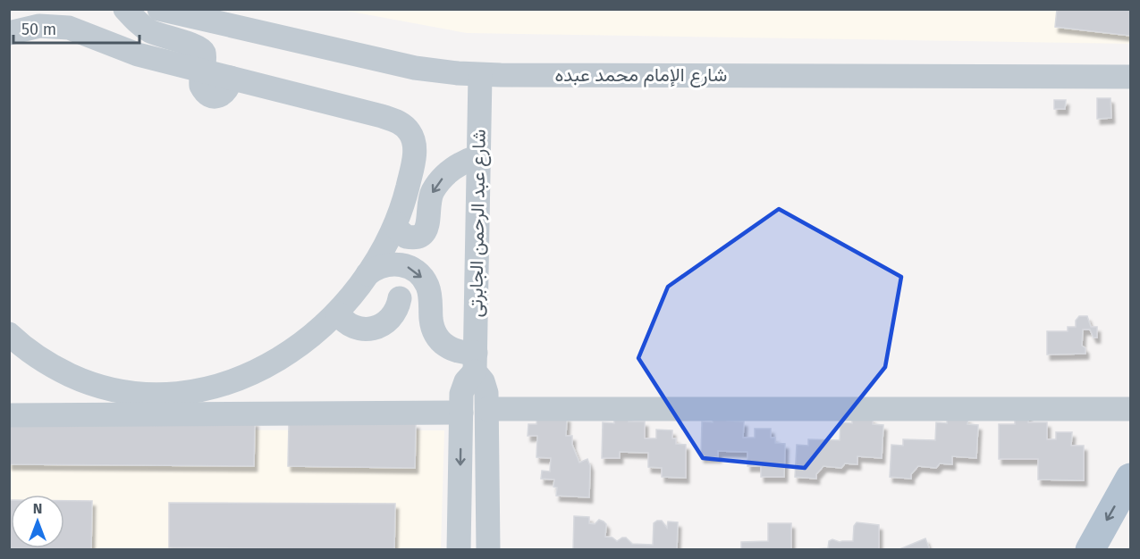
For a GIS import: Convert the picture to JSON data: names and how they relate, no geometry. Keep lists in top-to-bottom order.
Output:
{
  "streets": {
    "street": ["شارع الإمام محمد عبده", "شارع عبد الرحمن الجابرتى"]
  },
  "crossings": [
    ["شارع الإمام محمد عبده", "شارع عبد الرحمن الجابرتى"]
  ],
  "scale_bar": "50 m",
  "north": "top"
}
